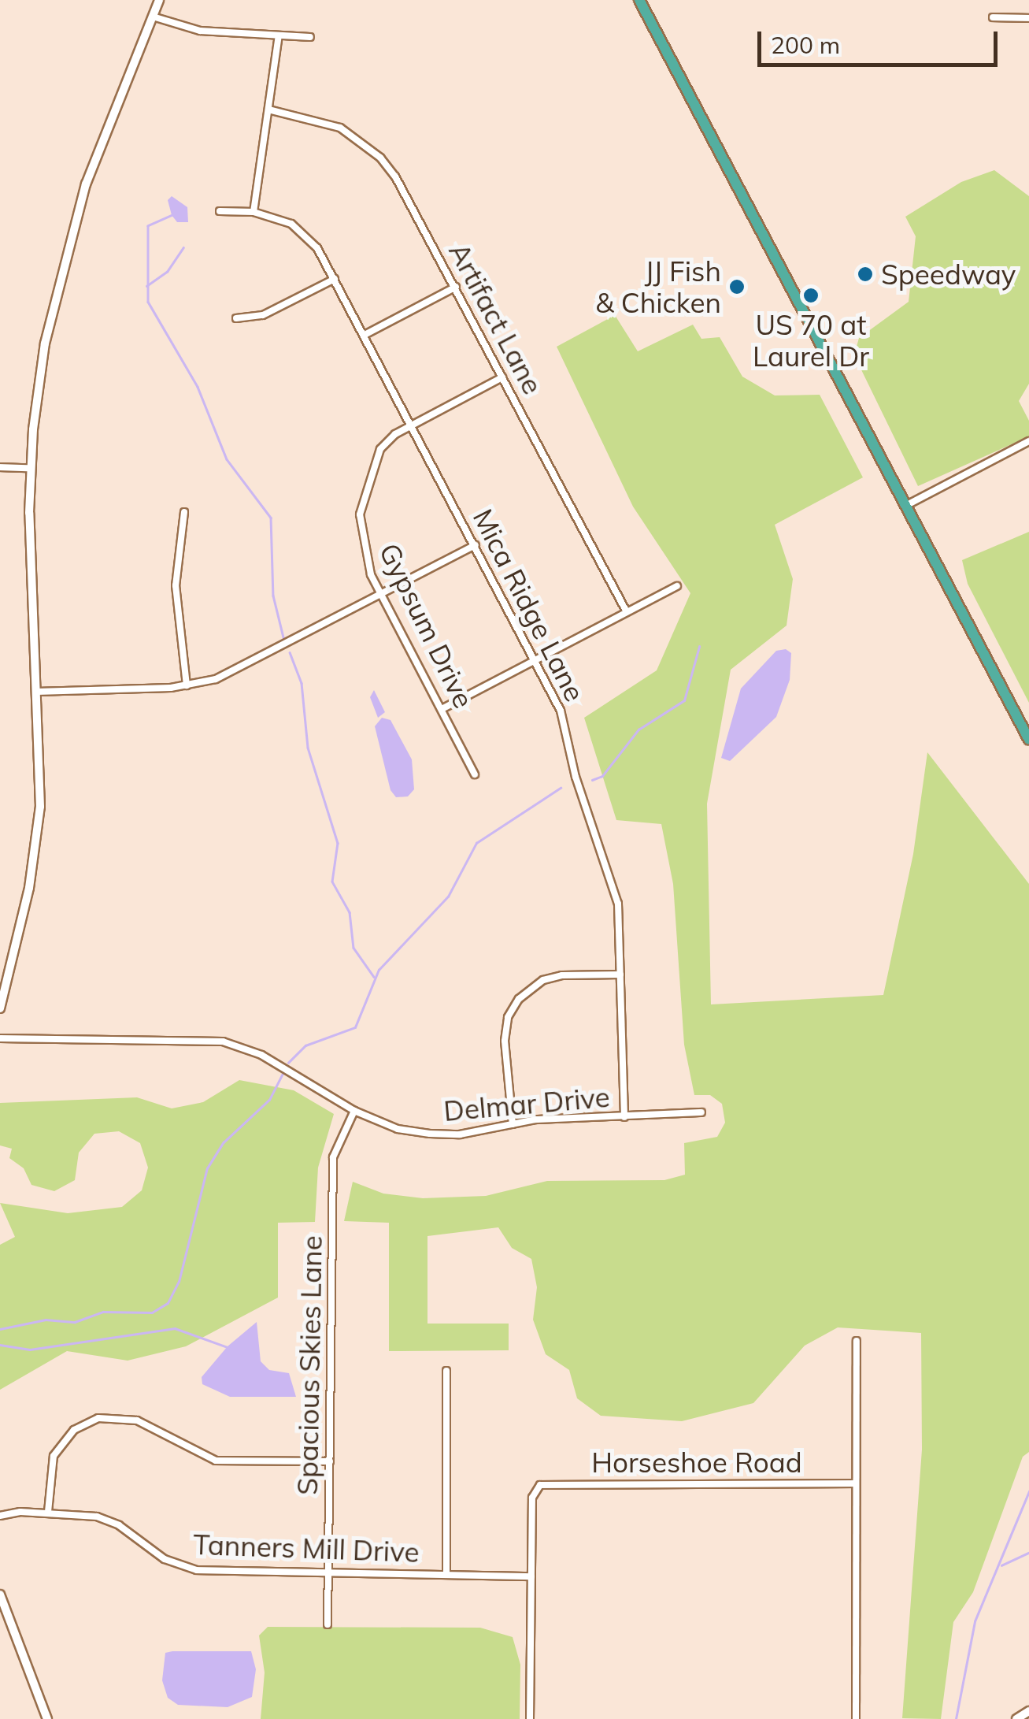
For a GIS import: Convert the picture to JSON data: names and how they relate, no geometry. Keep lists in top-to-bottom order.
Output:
{
  "streets": {
    "street": [
      "Artifact Lane",
      "Mica Ridge Lane",
      "Gypsum Drive",
      "Delmar Drive",
      "Spacious Skies Lane",
      "Horseshoe Road",
      "Tanners Mill Drive"
    ]
  },
  "crossings": [
    ["Artifact Lane", "Gypsum Drive"],
    ["Mica Ridge Lane", "Gypsum Drive"],
    ["Mica Ridge Lane", "Delmar Drive"],
    ["Delmar Drive", "Spacious Skies Lane"],
    ["Spacious Skies Lane", "Tanners Mill Drive"],
    ["Horseshoe Road", "Tanners Mill Drive"]
  ],
  "places": ["Speedway", "JJ Fish & Chicken", "US 70 at Laurel Dr"],
  "scale_bar": "200 m"
}
